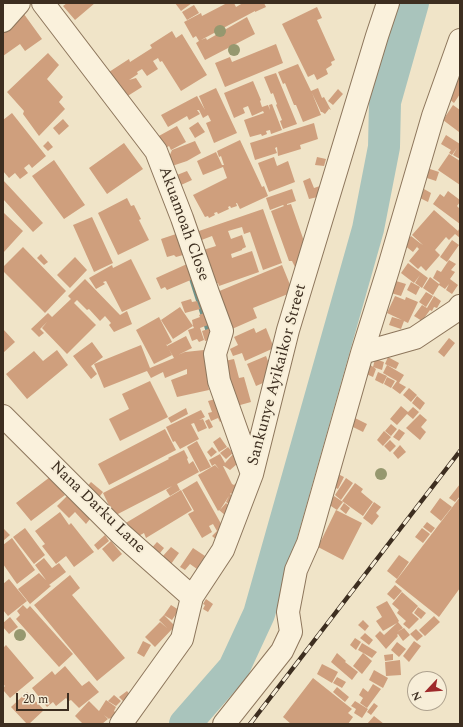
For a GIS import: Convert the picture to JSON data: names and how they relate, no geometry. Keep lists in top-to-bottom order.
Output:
{
  "streets": {
    "street": ["Akuamoah Close", "Sankunye Ayikaikor Street", "Nana Darku Lane"]
  },
  "crossings": [
    ["Akuamoah Close", "Sankunye Ayikaikor Street"],
    ["Sankunye Ayikaikor Street", "Nana Darku Lane"]
  ],
  "scale_bar": "20 m",
  "north": "bottom left"
}
